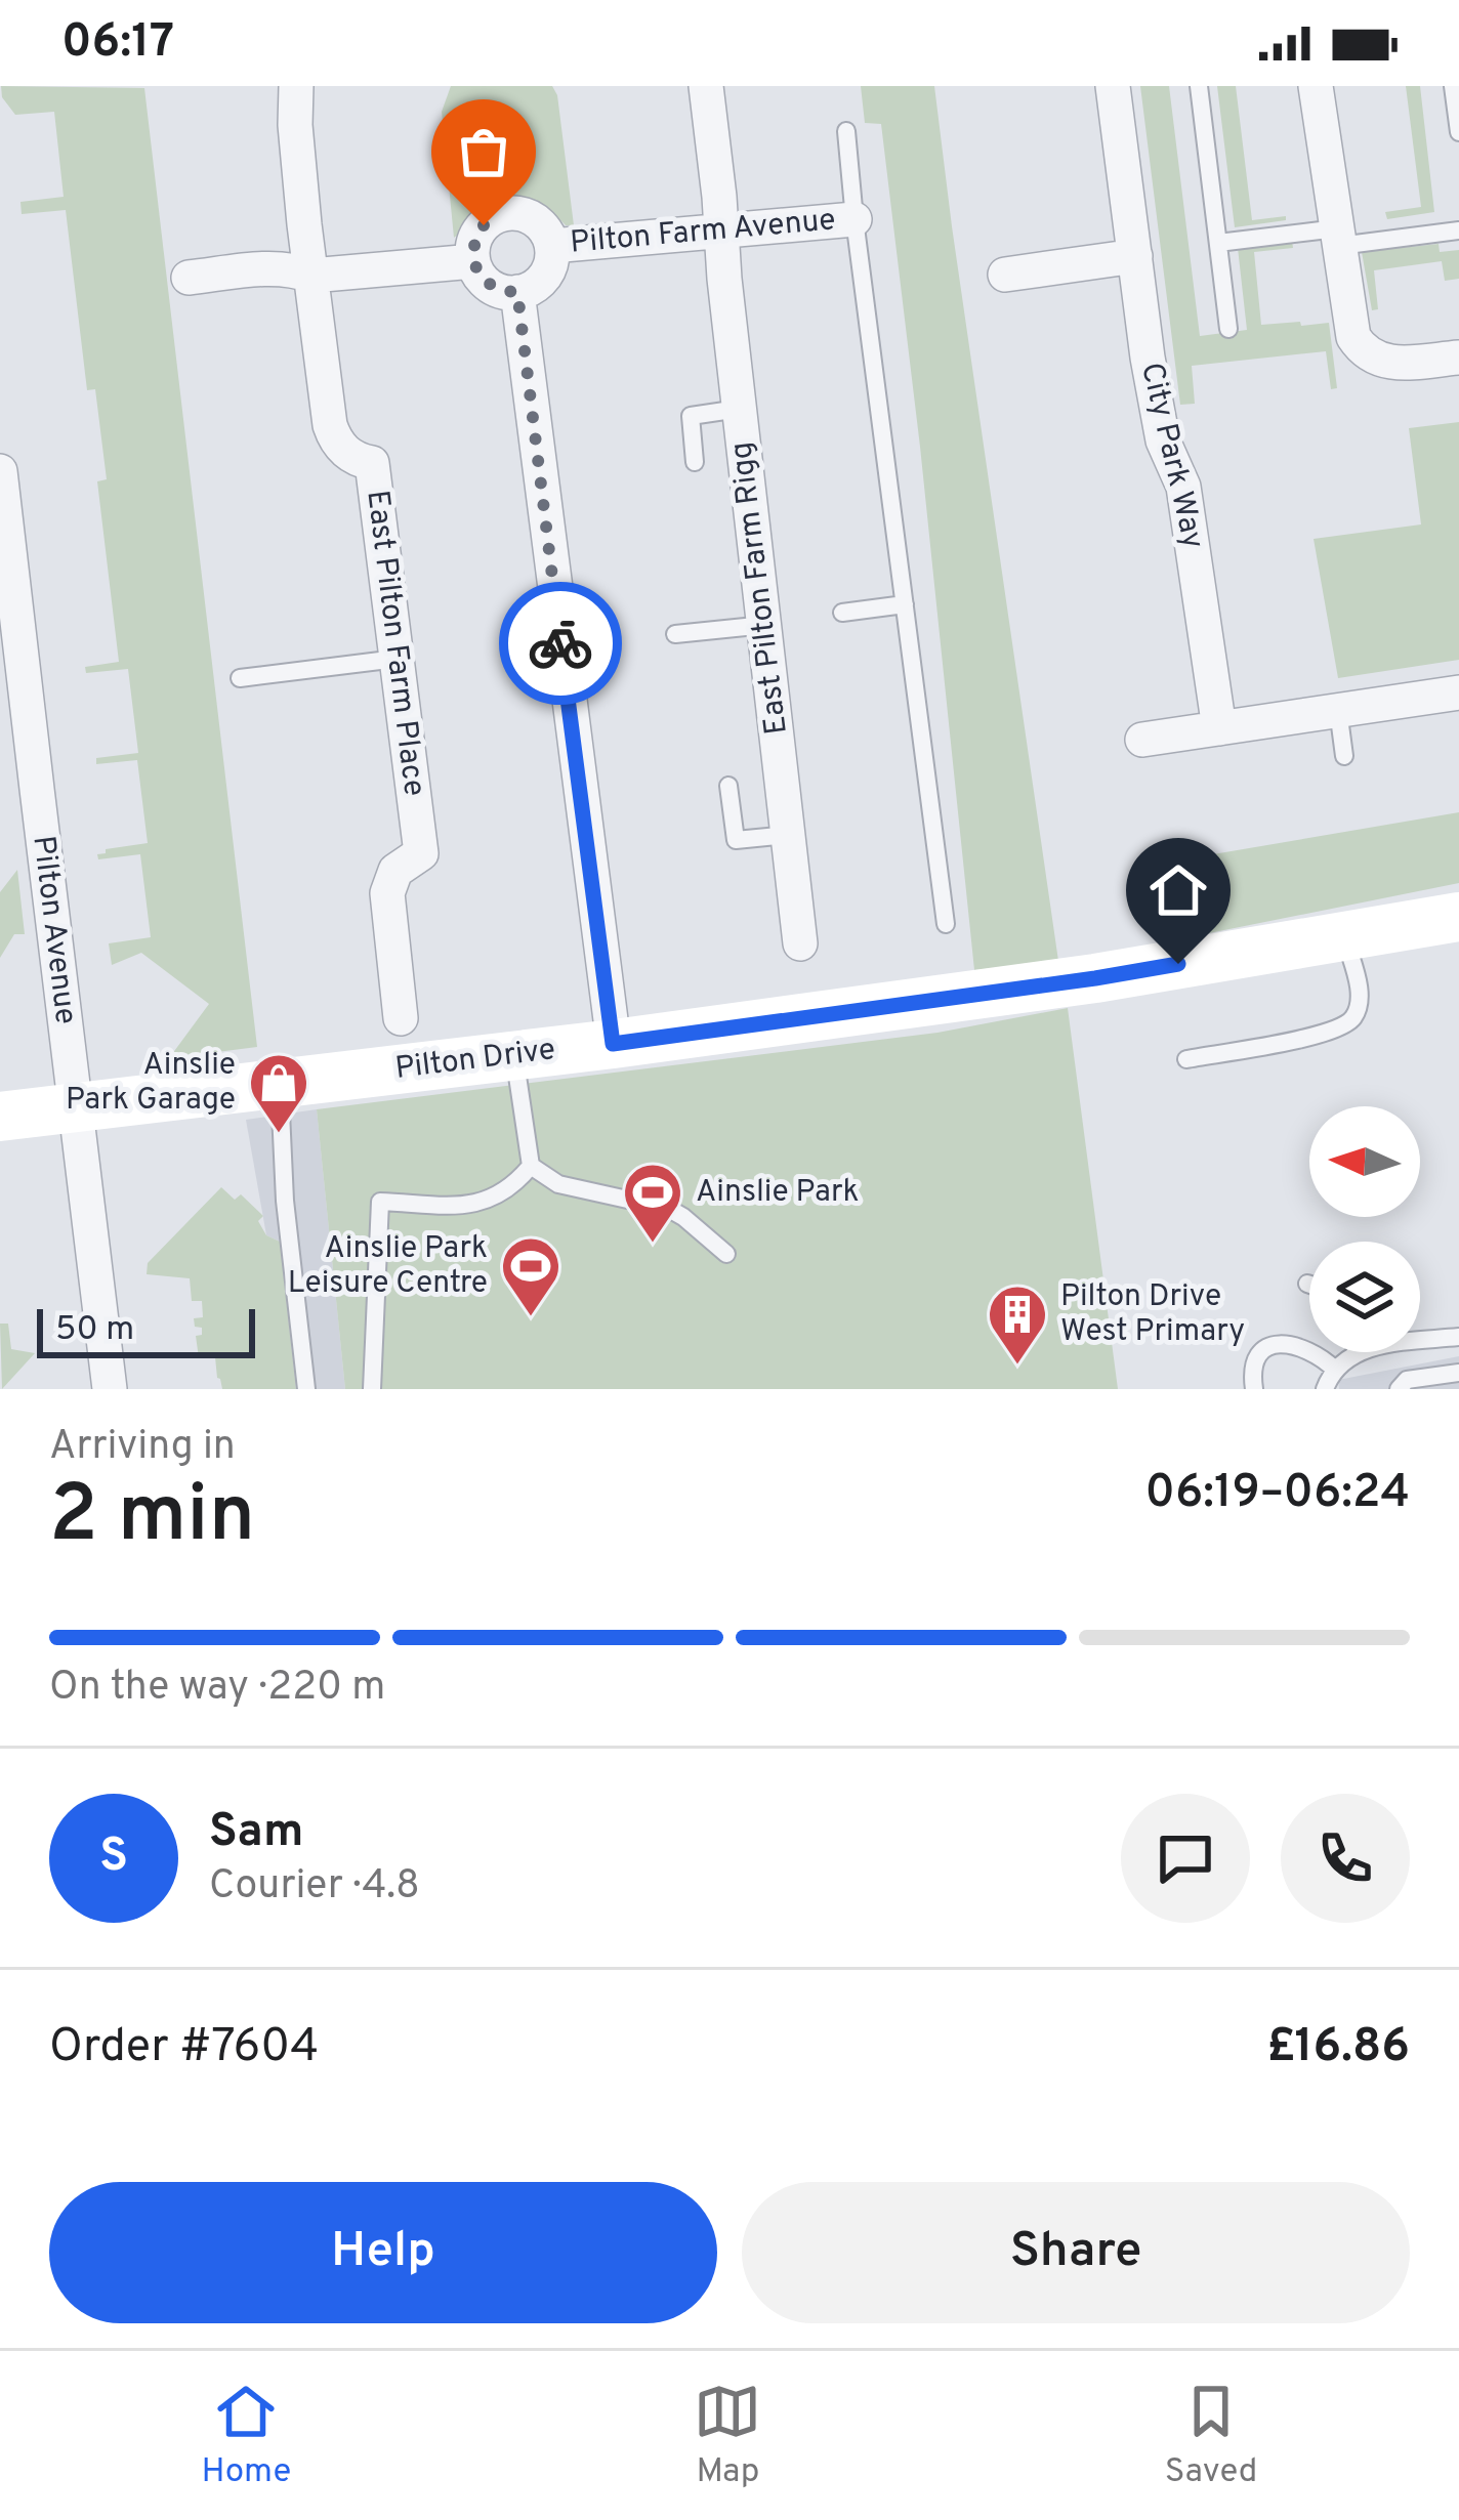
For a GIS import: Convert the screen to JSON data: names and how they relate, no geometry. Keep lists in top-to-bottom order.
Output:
{
  "streets": {
    "street": [
      "Pilton Farm Avenue",
      "City Park Way",
      "East Pilton Farm Rigg",
      "East Pilton Farm Place",
      "Pilton Avenue",
      "Pilton Drive"
    ]
  },
  "crossings": [
    ["Pilton Farm Avenue", "East Pilton Farm Rigg"],
    ["Pilton Avenue", "Pilton Drive"]
  ],
  "places": {
    "shop": ["Ainslie Park Garage"],
    "sports": ["Ainslie Park", "Ainslie Park Leisure Centre"],
    "building": ["Pilton Drive West Primary"]
  },
  "scale_bar": "50 m",
  "north": "left",
  "page": {
    "status": "06:17",
    "scale": "50 m",
    "heading": ["2 min", "Arriving in", "06:19–06:24"],
    "panel": [
      "Sam",
      "Courier · 4.8",
      "Order #7604",
      "£16.86"
    ],
    "bar": "On the way · 220 m",
    "round": "S",
    "buttons": ["Help", "Share"],
    "tabs": ["Home", "Map", "Saved"]
  }
}
